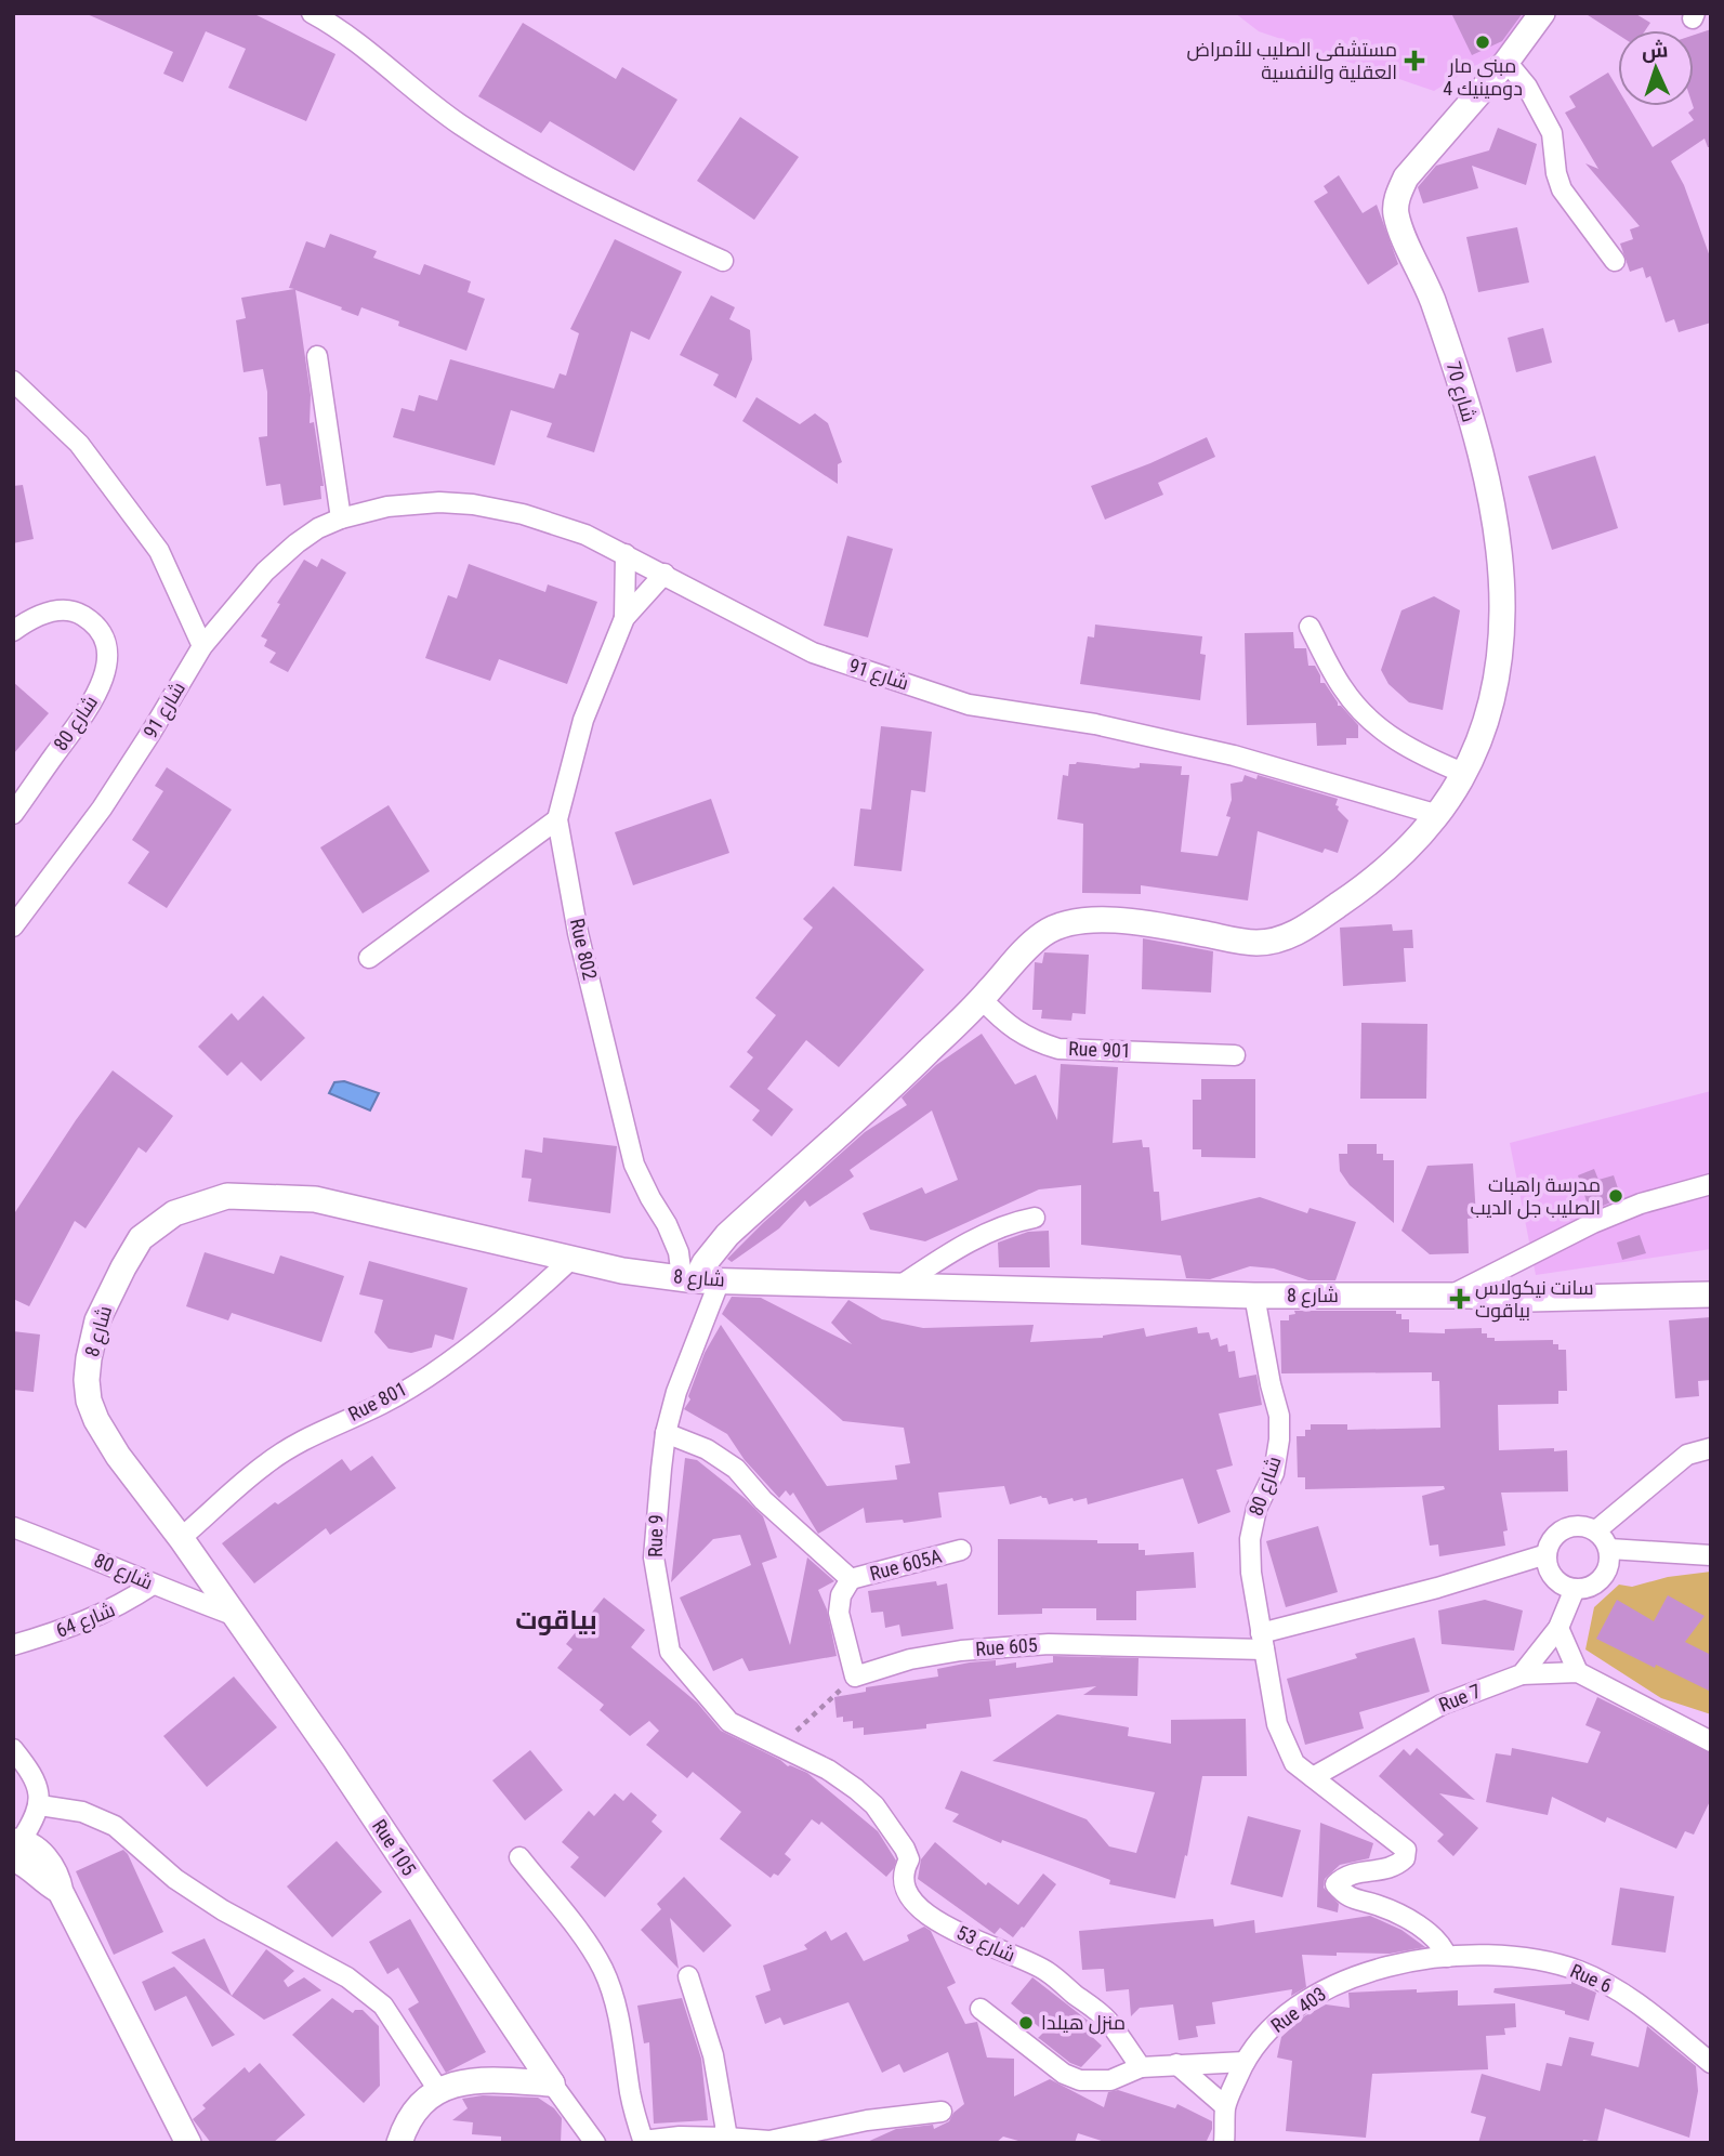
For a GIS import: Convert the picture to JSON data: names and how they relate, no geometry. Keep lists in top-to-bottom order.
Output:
{
  "streets": {
    "street": [
      "شارع 70",
      "شارع 91",
      "شارع 80",
      "Rue 802",
      "Rue 901",
      "شارع 8",
      "Rue 801",
      "Rue 9",
      "Rue 605A",
      "شارع 64",
      "Rue 605",
      "Rue 7",
      "Rue 105",
      "شارع 53",
      "Rue 6",
      "Rue 403"
    ]
  },
  "crossings": [
    ["شارع 70", "شارع 91"],
    ["شارع 70", "Rue 802"],
    ["شارع 70", "Rue 901"],
    ["شارع 70", "شارع 8"],
    ["شارع 70", "Rue 9"],
    ["شارع 91", "Rue 802"],
    ["شارع 80", "شارع 8"],
    ["شارع 80", "شارع 64"],
    ["شارع 80", "Rue 605"],
    ["شارع 80", "Rue 7"],
    ["شارع 80", "Rue 105"],
    ["شارع 80", "Rue 6"],
    ["شارع 80", "Rue 403"],
    ["Rue 802", "شارع 8"],
    ["Rue 802", "Rue 9"],
    ["شارع 8", "Rue 801"],
    ["شارع 8", "Rue 9"],
    ["شارع 8", "Rue 105"],
    ["Rue 9", "شارع 53"],
    ["Rue 6", "Rue 403"]
  ],
  "districts": ["بياقوت"],
  "places": {
    "other": ["مبنى مار دومينيك 4", "مدرسة راهبات الصليب جل الديب", "منزل هيلدا"],
    "health": ["مستشفى الصليب للأمراض العقلية والنفسية", "سانت نيكولاس بياقوت"]
  },
  "north": "top"
}
